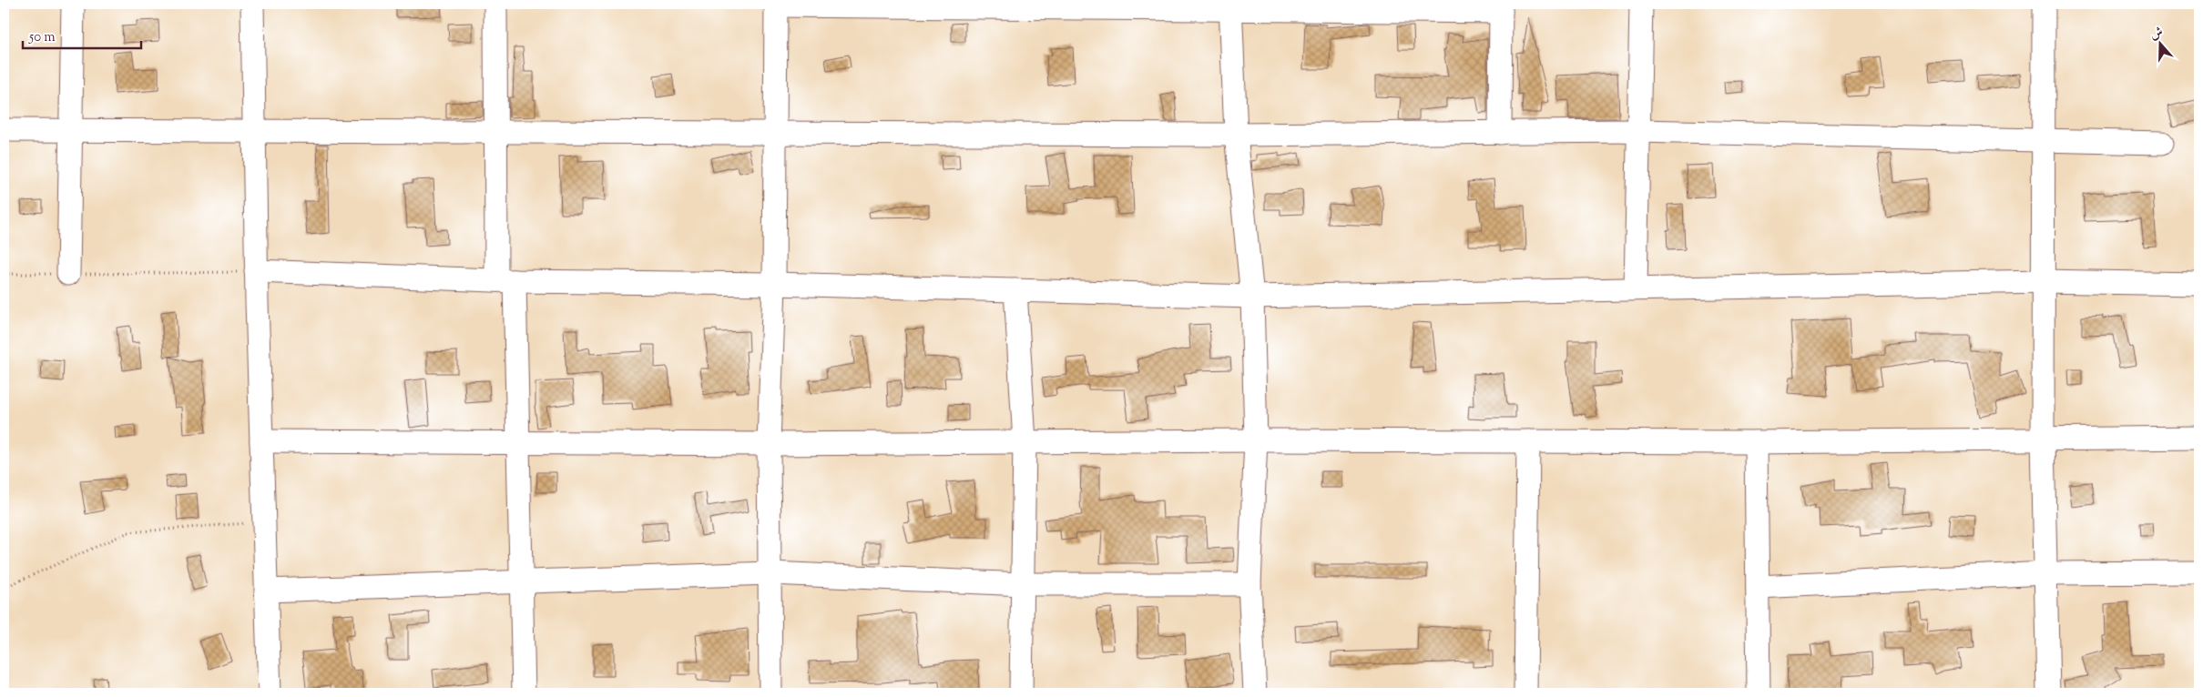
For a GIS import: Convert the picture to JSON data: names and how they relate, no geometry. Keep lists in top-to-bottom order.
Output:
{
  "scale_bar": "50 m",
  "north": "top"
}
